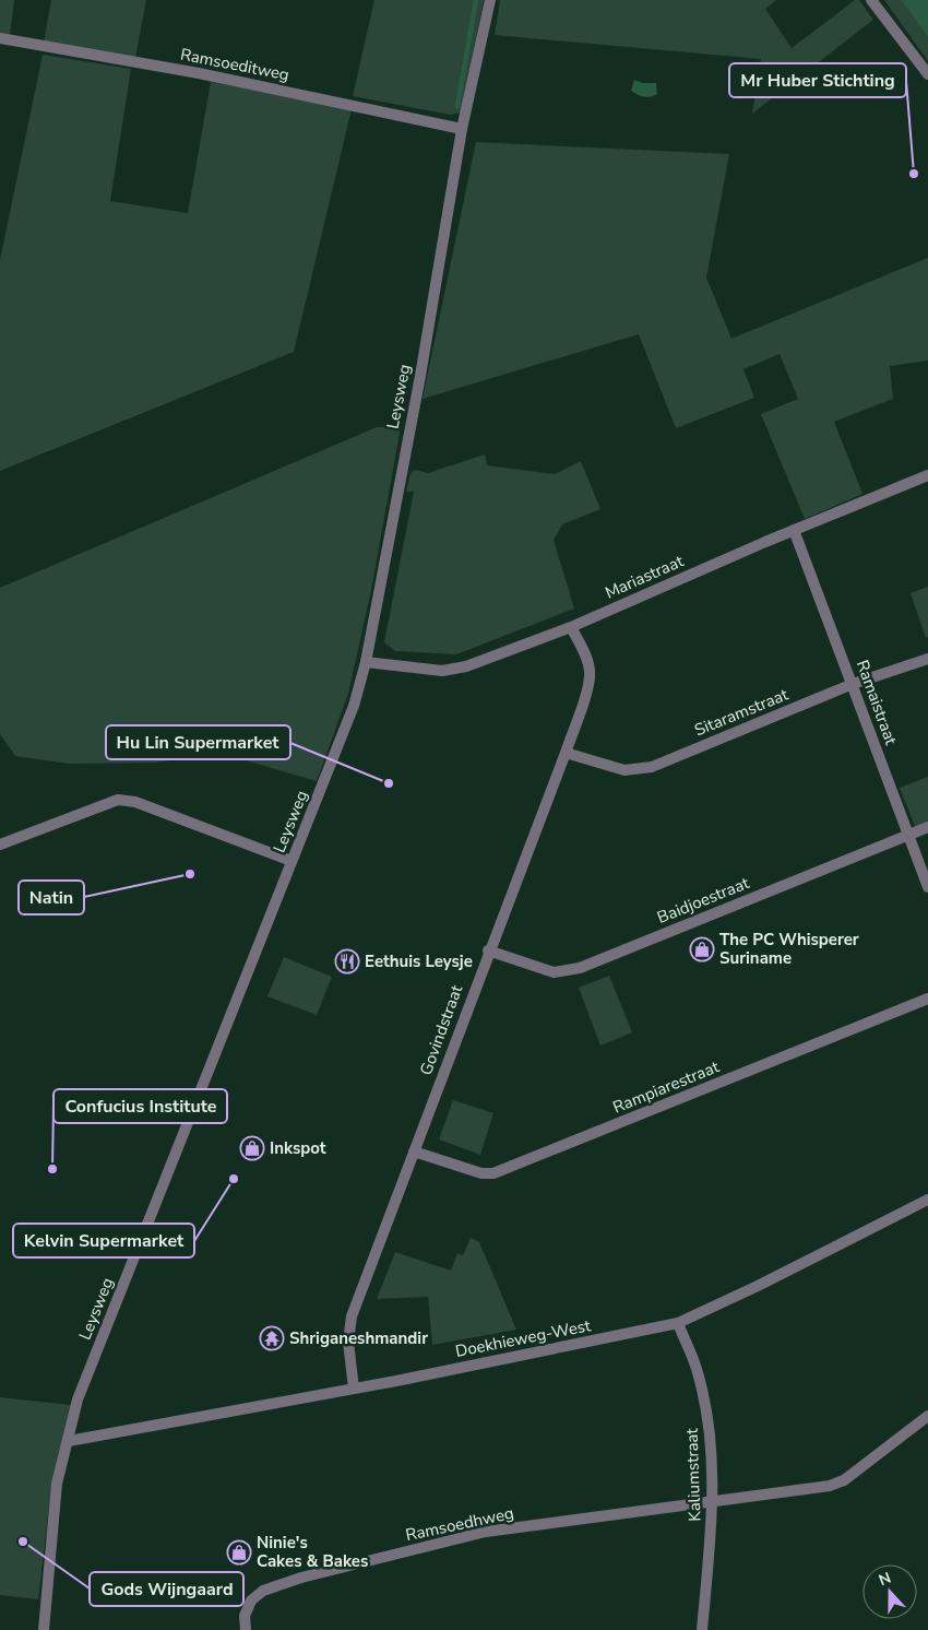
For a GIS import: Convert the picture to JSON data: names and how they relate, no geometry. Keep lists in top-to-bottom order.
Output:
{
  "streets": {
    "street": [
      "Ramsoeditweg",
      "Leysweg",
      "Mariastraat",
      "Ramaistraat",
      "Sitaramstraat",
      "Baidjoestraat",
      "Govindstraat",
      "Rampiarestraat",
      "Doekhieweg-West",
      "Kaliumstraat",
      "Ramsoedhweg"
    ]
  },
  "crossings": [
    ["Ramsoeditweg", "Leysweg"],
    ["Leysweg", "Mariastraat"],
    ["Leysweg", "Doekhieweg-West"],
    ["Mariastraat", "Ramaistraat"],
    ["Mariastraat", "Govindstraat"],
    ["Ramaistraat", "Sitaramstraat"],
    ["Ramaistraat", "Baidjoestraat"],
    ["Sitaramstraat", "Govindstraat"],
    ["Baidjoestraat", "Govindstraat"],
    ["Govindstraat", "Rampiarestraat"],
    ["Govindstraat", "Doekhieweg-West"],
    ["Doekhieweg-West", "Kaliumstraat"],
    ["Kaliumstraat", "Ramsoedhweg"]
  ],
  "places": {
    "other": [
      "Mr Huber Stichting",
      "Hu Lin Supermarket",
      "Natin",
      "Confucius Institute",
      "Kelvin Supermarket",
      "Gods Wijngaard"
    ],
    "shop": ["The PC Whisperer Suriname", "Inkspot", "Ninie's Cakes & Bakes"],
    "restaurant": ["Eethuis Leysje"],
    "temple": ["Shriganeshmandir"]
  },
  "north": "top"
}
